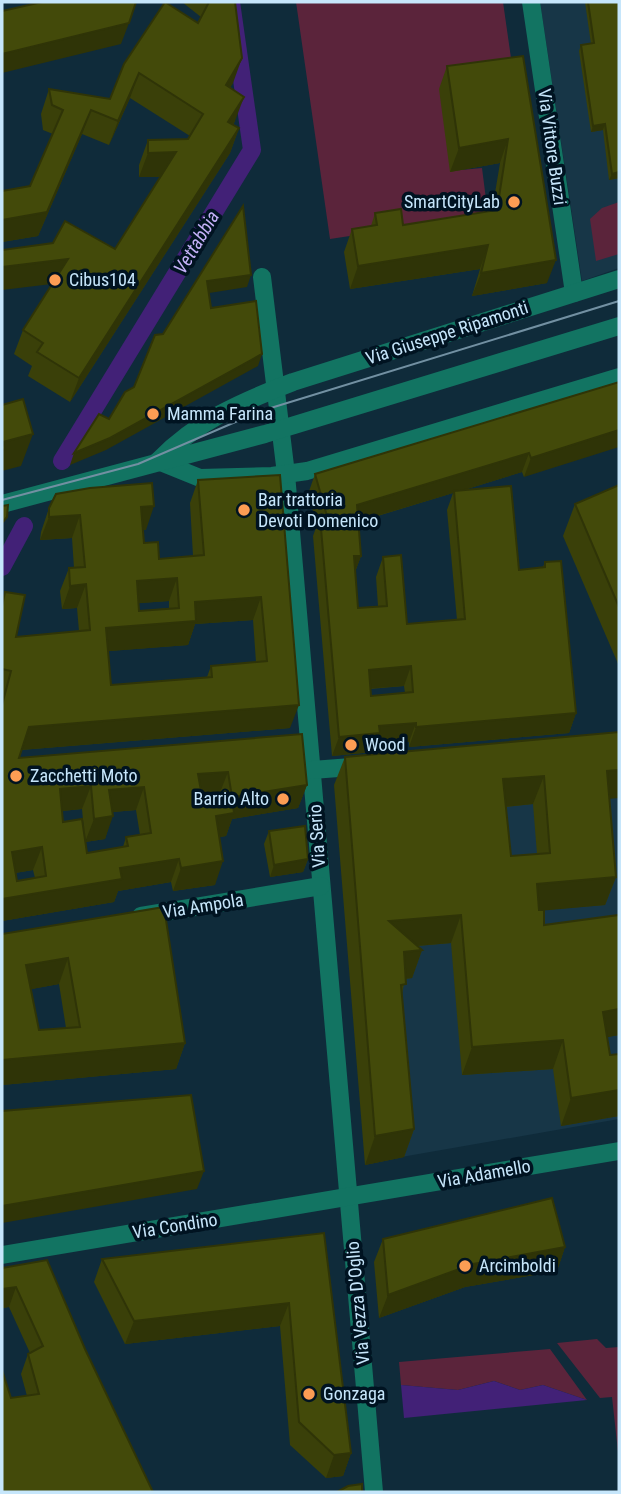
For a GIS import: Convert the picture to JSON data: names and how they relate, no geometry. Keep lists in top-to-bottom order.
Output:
{
  "streets": {
    "street": [
      "Via Vittore Buzzi",
      "Via Giuseppe Ripamonti",
      "Via Serio",
      "Via Ampola",
      "Via Adamello",
      "Via Condino",
      "Via Vezza D'Oglio"
    ]
  },
  "crossings": [
    ["Via Vittore Buzzi", "Via Giuseppe Ripamonti"],
    ["Via Serio", "Via Ampola"],
    ["Via Serio", "Via Adamello"],
    ["Via Serio", "Via Condino"],
    ["Via Serio", "Via Vezza D'Oglio"],
    ["Via Adamello", "Via Condino"],
    ["Via Adamello", "Via Vezza D'Oglio"],
    ["Via Condino", "Via Vezza D'Oglio"]
  ],
  "water": ["Vettabbia"],
  "places": [
    "SmartCityLab",
    "Cibus104",
    "Mamma Farina",
    "Bar trattoria Devoti Domenico",
    "Wood",
    "Zacchetti Moto",
    "Barrio Alto",
    "Arcimboldi",
    "Gonzaga"
  ]
}
